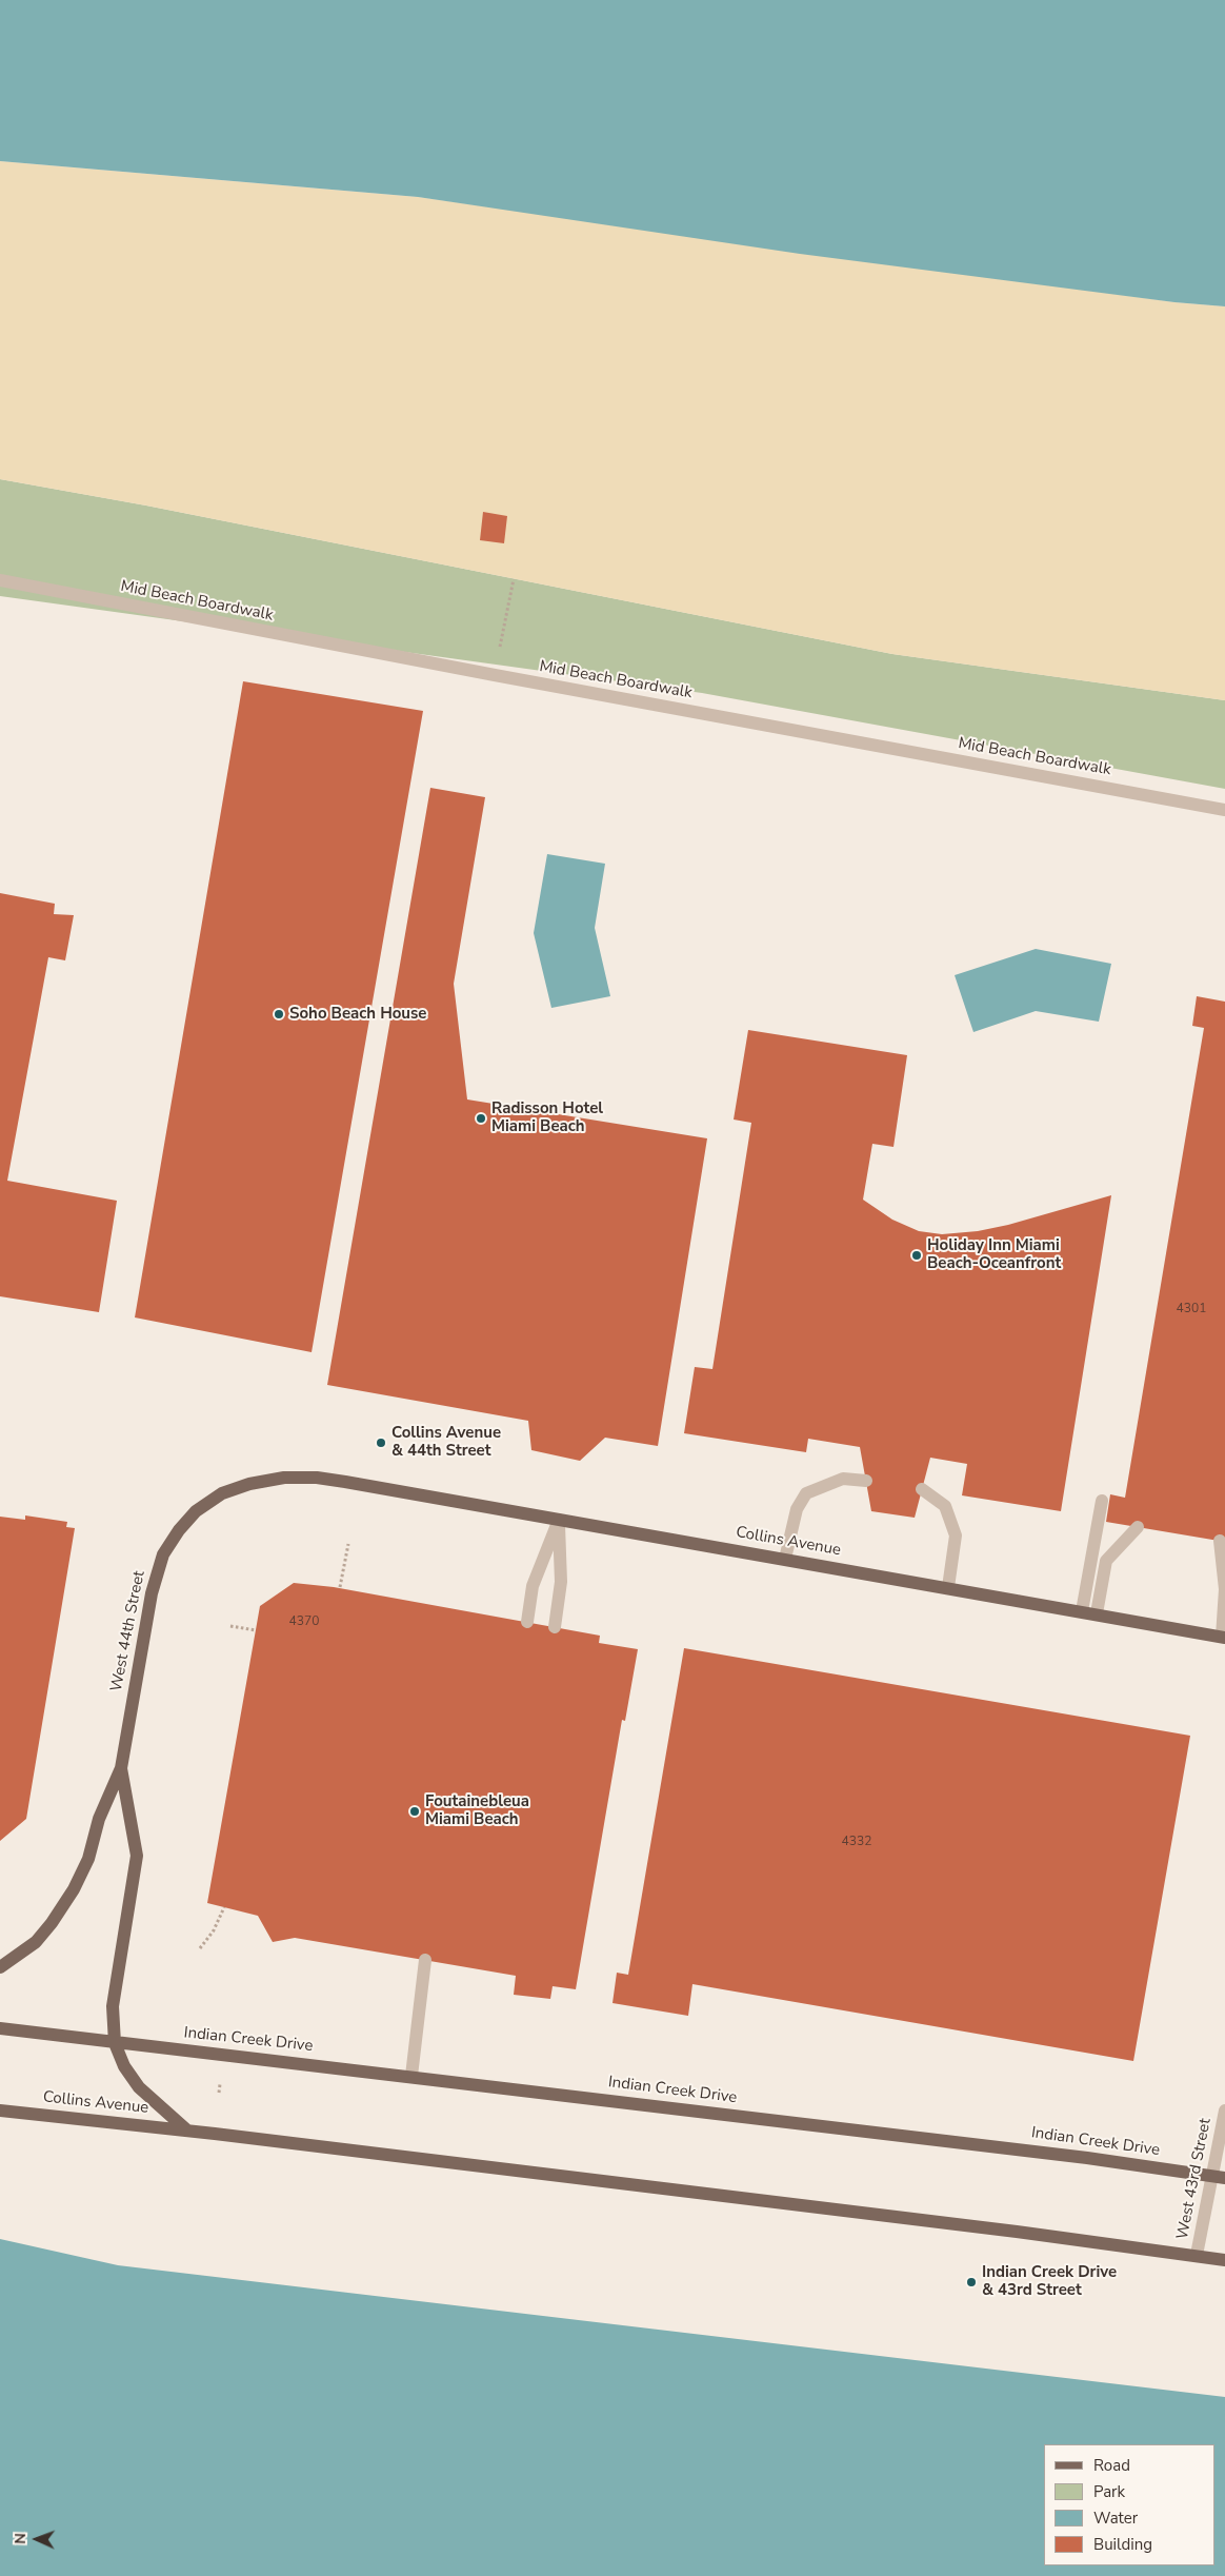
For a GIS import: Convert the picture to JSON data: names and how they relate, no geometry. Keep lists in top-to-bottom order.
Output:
{
  "streets": {
    "main road": ["Collins Avenue", "West 44th Street", "Indian Creek Drive"],
    "street": ["Mid Beach Boardwalk", "West 43rd Street"]
  },
  "crossings": [
    ["Collins Avenue", "West 44th Street"],
    ["Indian Creek Drive", "West 43rd Street"]
  ],
  "places": [
    "Soho Beach House",
    "Radisson Hotel Miami Beach",
    "Holiday Inn Miami Beach-Oceanfront",
    "Collins Avenue & 44th Street",
    "Foutainebleua Miami Beach",
    "Indian Creek Drive & 43rd Street"
  ],
  "house_numbers": ["4301", "4370", "4332"],
  "legend": [
    "Road",
    "Park",
    "Water",
    "Building"
  ],
  "north": "left"
}
